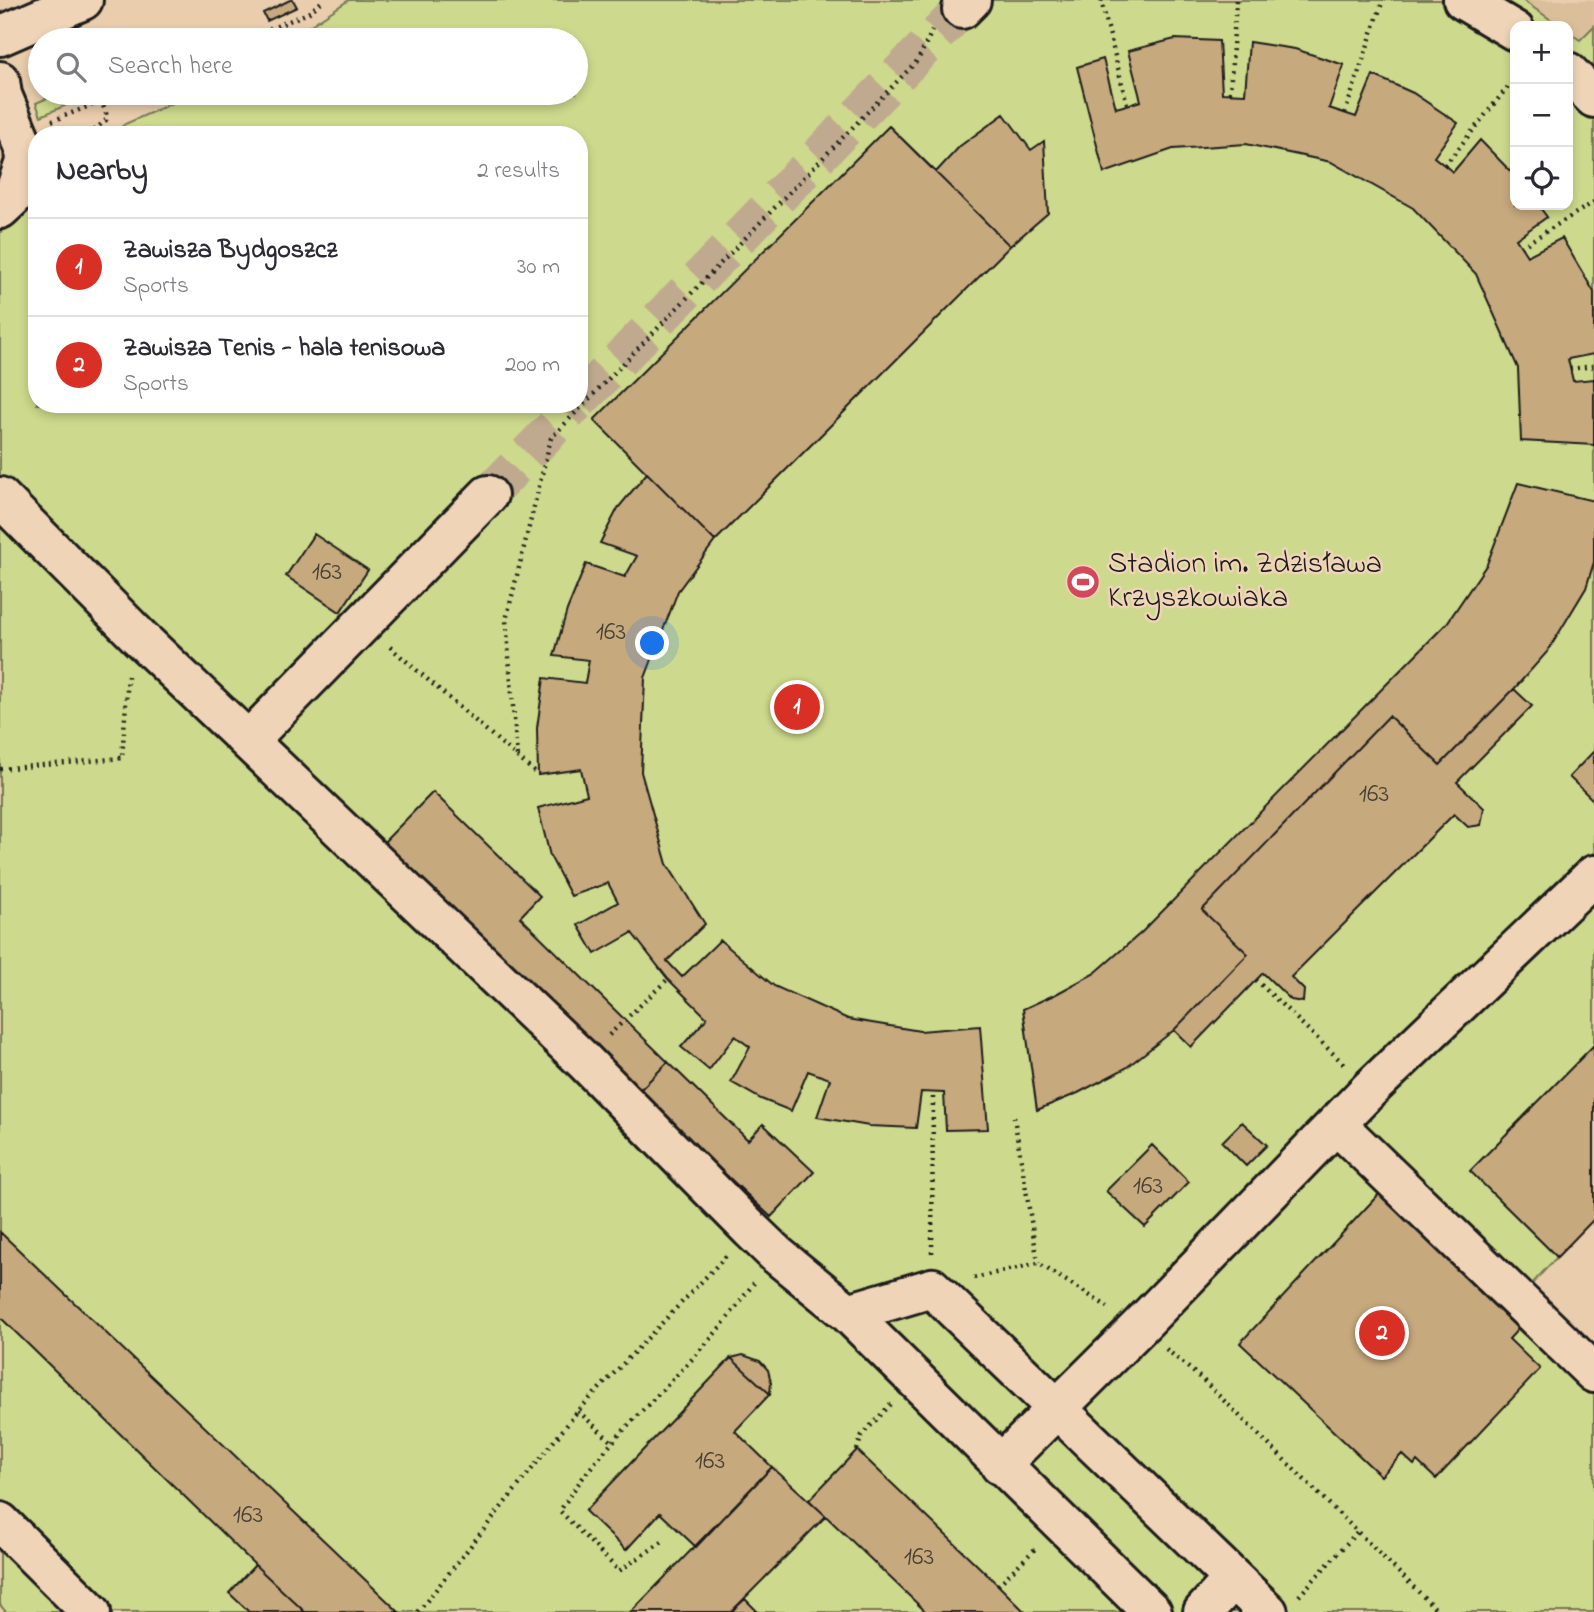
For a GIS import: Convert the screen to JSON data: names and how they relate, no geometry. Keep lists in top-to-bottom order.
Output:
{
  "places": {
    "sports": ["Stadion im. Zdzisława Krzyszkowiaka"]
  },
  "house_numbers": [
    "163",
    "163",
    "163",
    "163",
    "163",
    "163",
    "163"
  ],
  "page": {
    "map_buttons": ["+", "−"],
    "search": "Search here",
    "heading": ["Nearby", "2 results"],
    "list": [
      {
        "mark": "1",
        "name": "Zawisza Bydgoszcz",
        "note": "Sports",
        "value": "30 m"
      },
      {
        "mark": "2",
        "name": "Zawisza Tenis - hala tenisowa",
        "note": "Sports",
        "value": "200 m"
      }
    ],
    "pins": ["1", "2"]
  }
}
